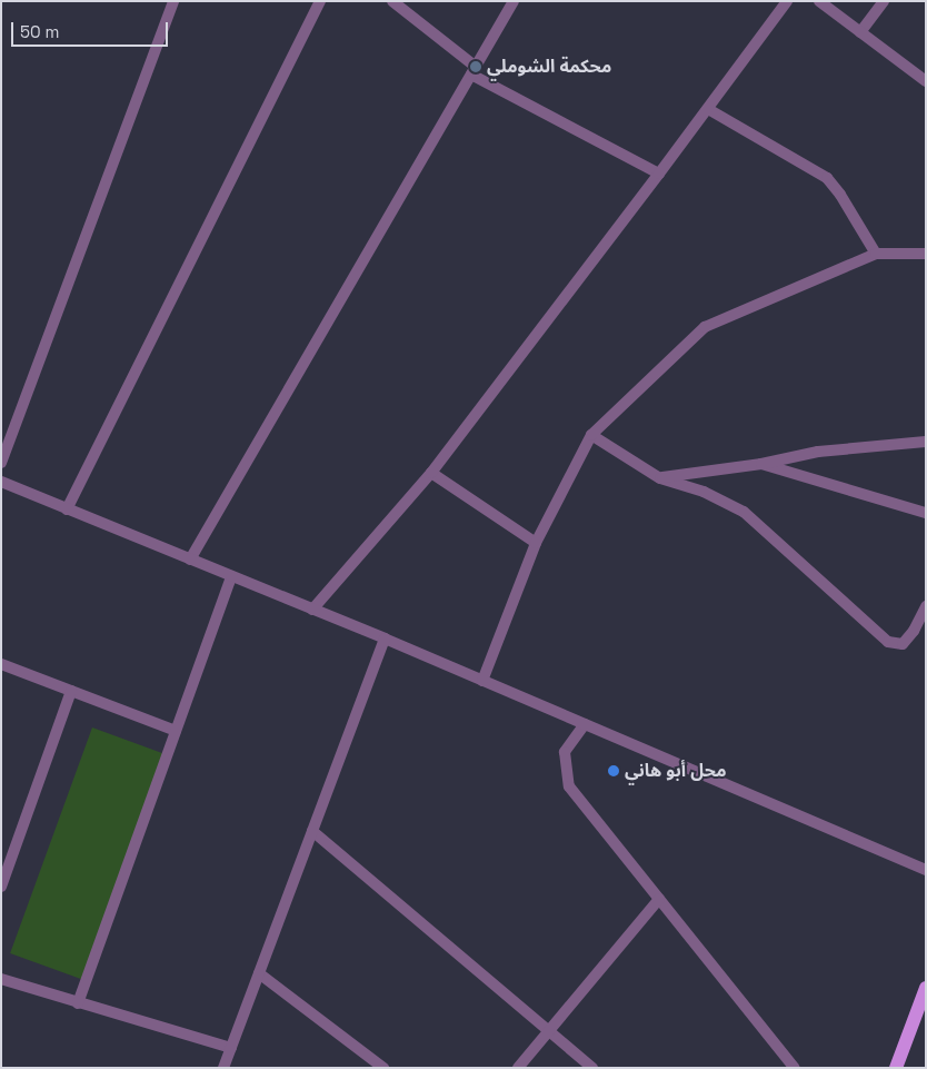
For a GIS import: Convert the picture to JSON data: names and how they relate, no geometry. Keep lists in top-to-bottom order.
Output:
{
  "places": ["محكمة الشوملي", "محل أبو هاني"],
  "scale_bar": "50 m"
}
